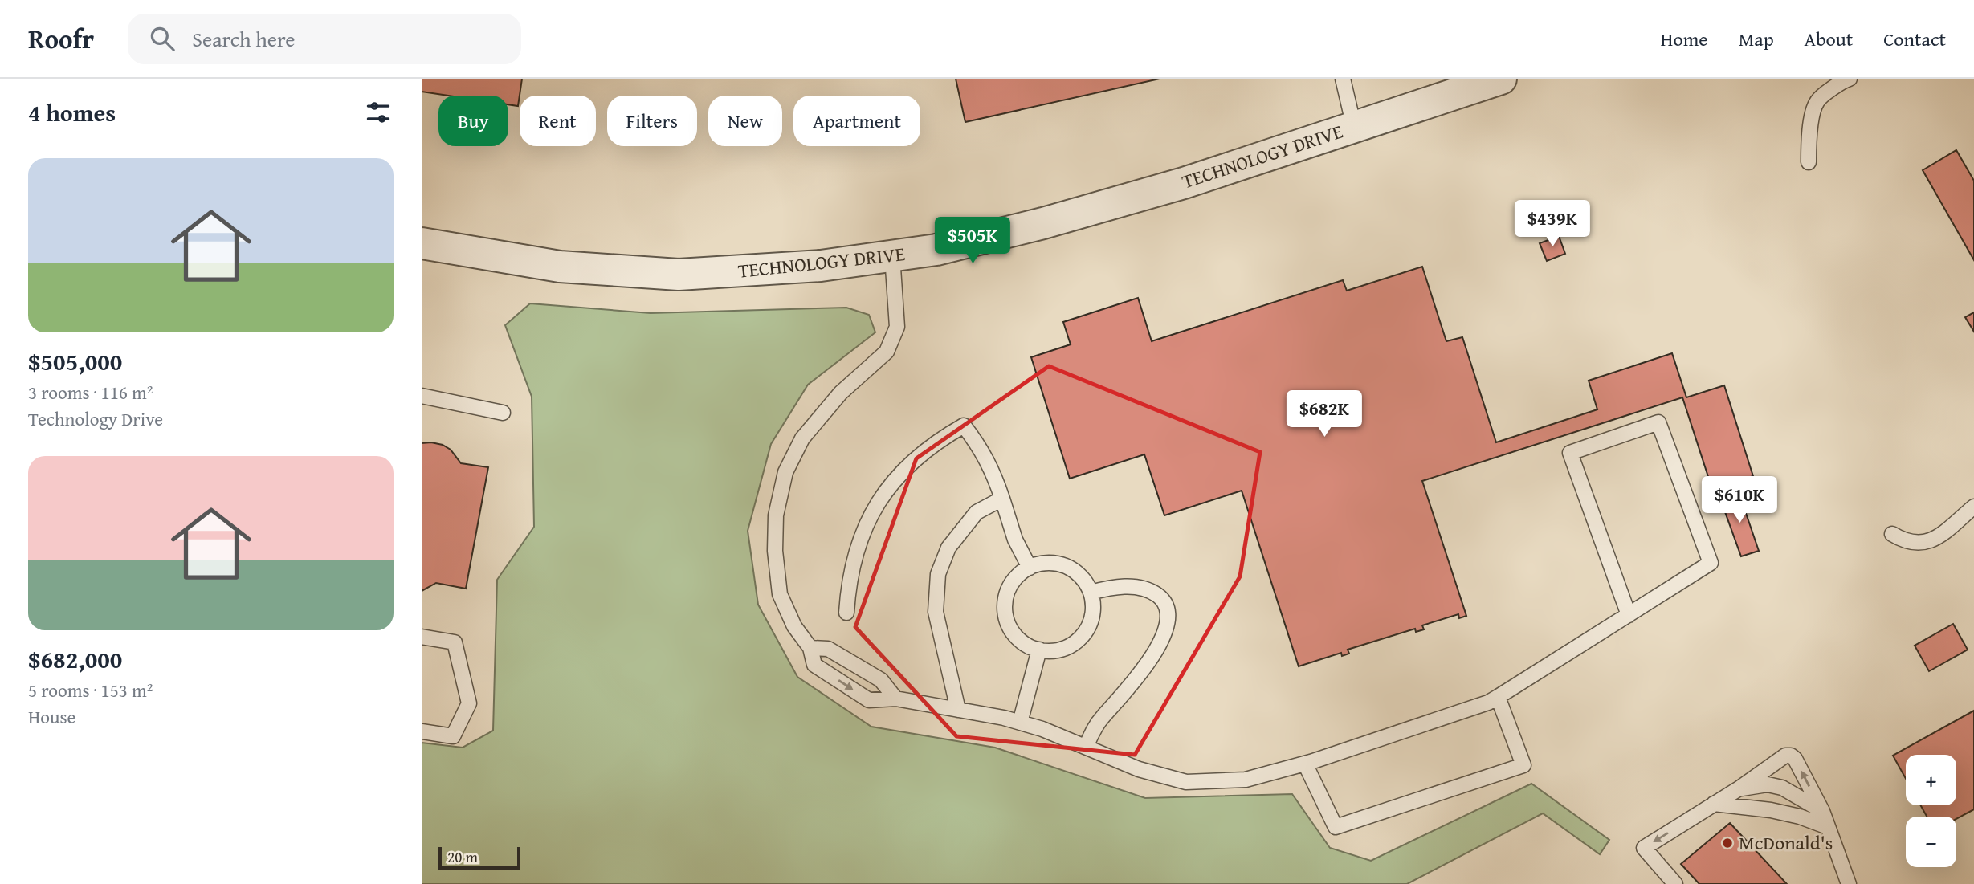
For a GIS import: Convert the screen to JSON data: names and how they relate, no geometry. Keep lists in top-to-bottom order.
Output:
{
  "streets": {
    "street": ["TECHNOLOGY DRIVE"]
  },
  "places": ["McDonald's"],
  "scale_bar": "20 m",
  "page": {
    "header": "Roofr",
    "search": "Search here",
    "nav": [
      "Home",
      "Map",
      "About",
      "Contact"
    ],
    "heading": "4 homes",
    "chip": [
      "Buy",
      "Rent",
      "Filters",
      "New",
      "Apartment"
    ],
    "list": [
      {
        "name": "$505,000",
        "note": "3 rooms · 116 m² · Technology Drive"
      },
      {
        "name": "$682,000",
        "note": "5 rooms · 153 m² · House"
      }
    ],
    "price": [
      "$439K",
      "$505K",
      "$682K",
      "$610K"
    ],
    "map_buttons": ["+", "−"],
    "scale": "20 m"
  }
}
